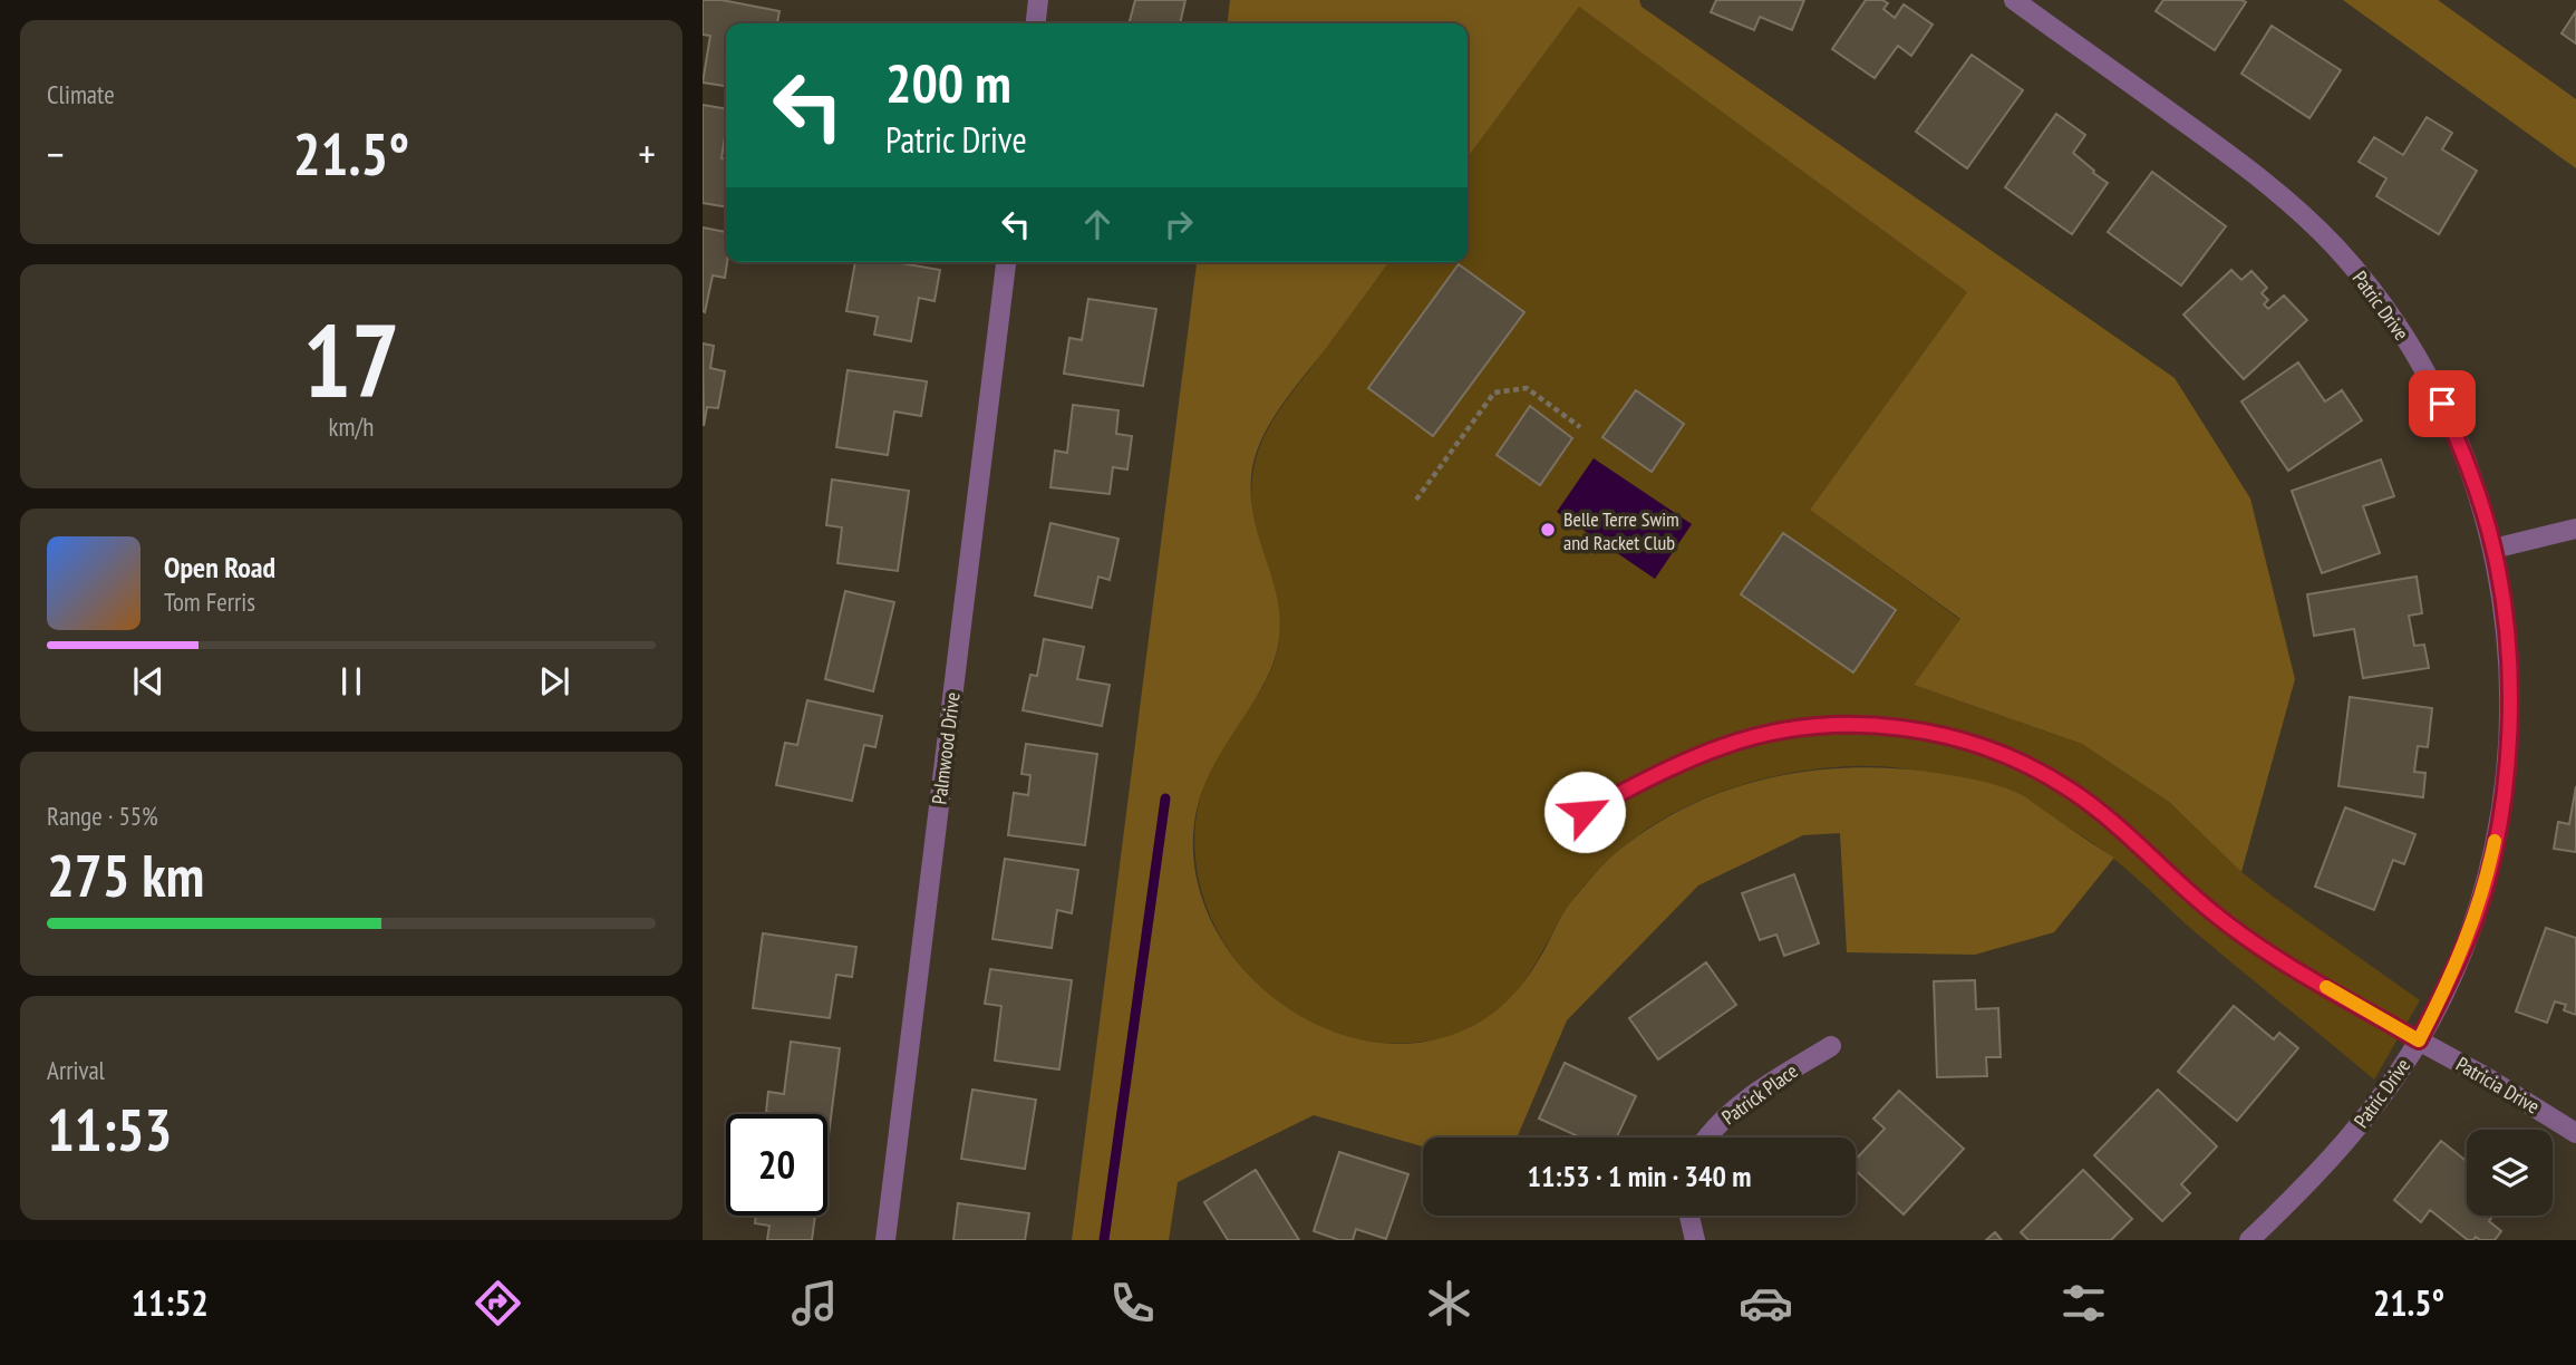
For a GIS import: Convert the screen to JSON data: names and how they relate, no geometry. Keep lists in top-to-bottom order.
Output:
{
  "streets": {
    "street": [
      "Patric Drive",
      "Palmwood Drive",
      "Patricia Drive",
      "Patrick Place"
    ]
  },
  "crossings": [
    ["Patric Drive", "Patricia Drive"]
  ],
  "places": ["Belle Terre Swim and Racket Club"],
  "page": {
    "tile": [
      "Climate",
      ["17", "km/h"],
      ["Range · 55%", "275 km"],
      ["Arrival", "11:53"]
    ],
    "turn": ["200 m", "Patric Drive"],
    "heat": ["−", "21.5°", "+"],
    "song": ["Open Road", "Tom Ferris"],
    "limit": "20",
    "trip": "11:53 · 1 min · 340 m",
    "tabs": ["11:52", "21.5°"]
  }
}
